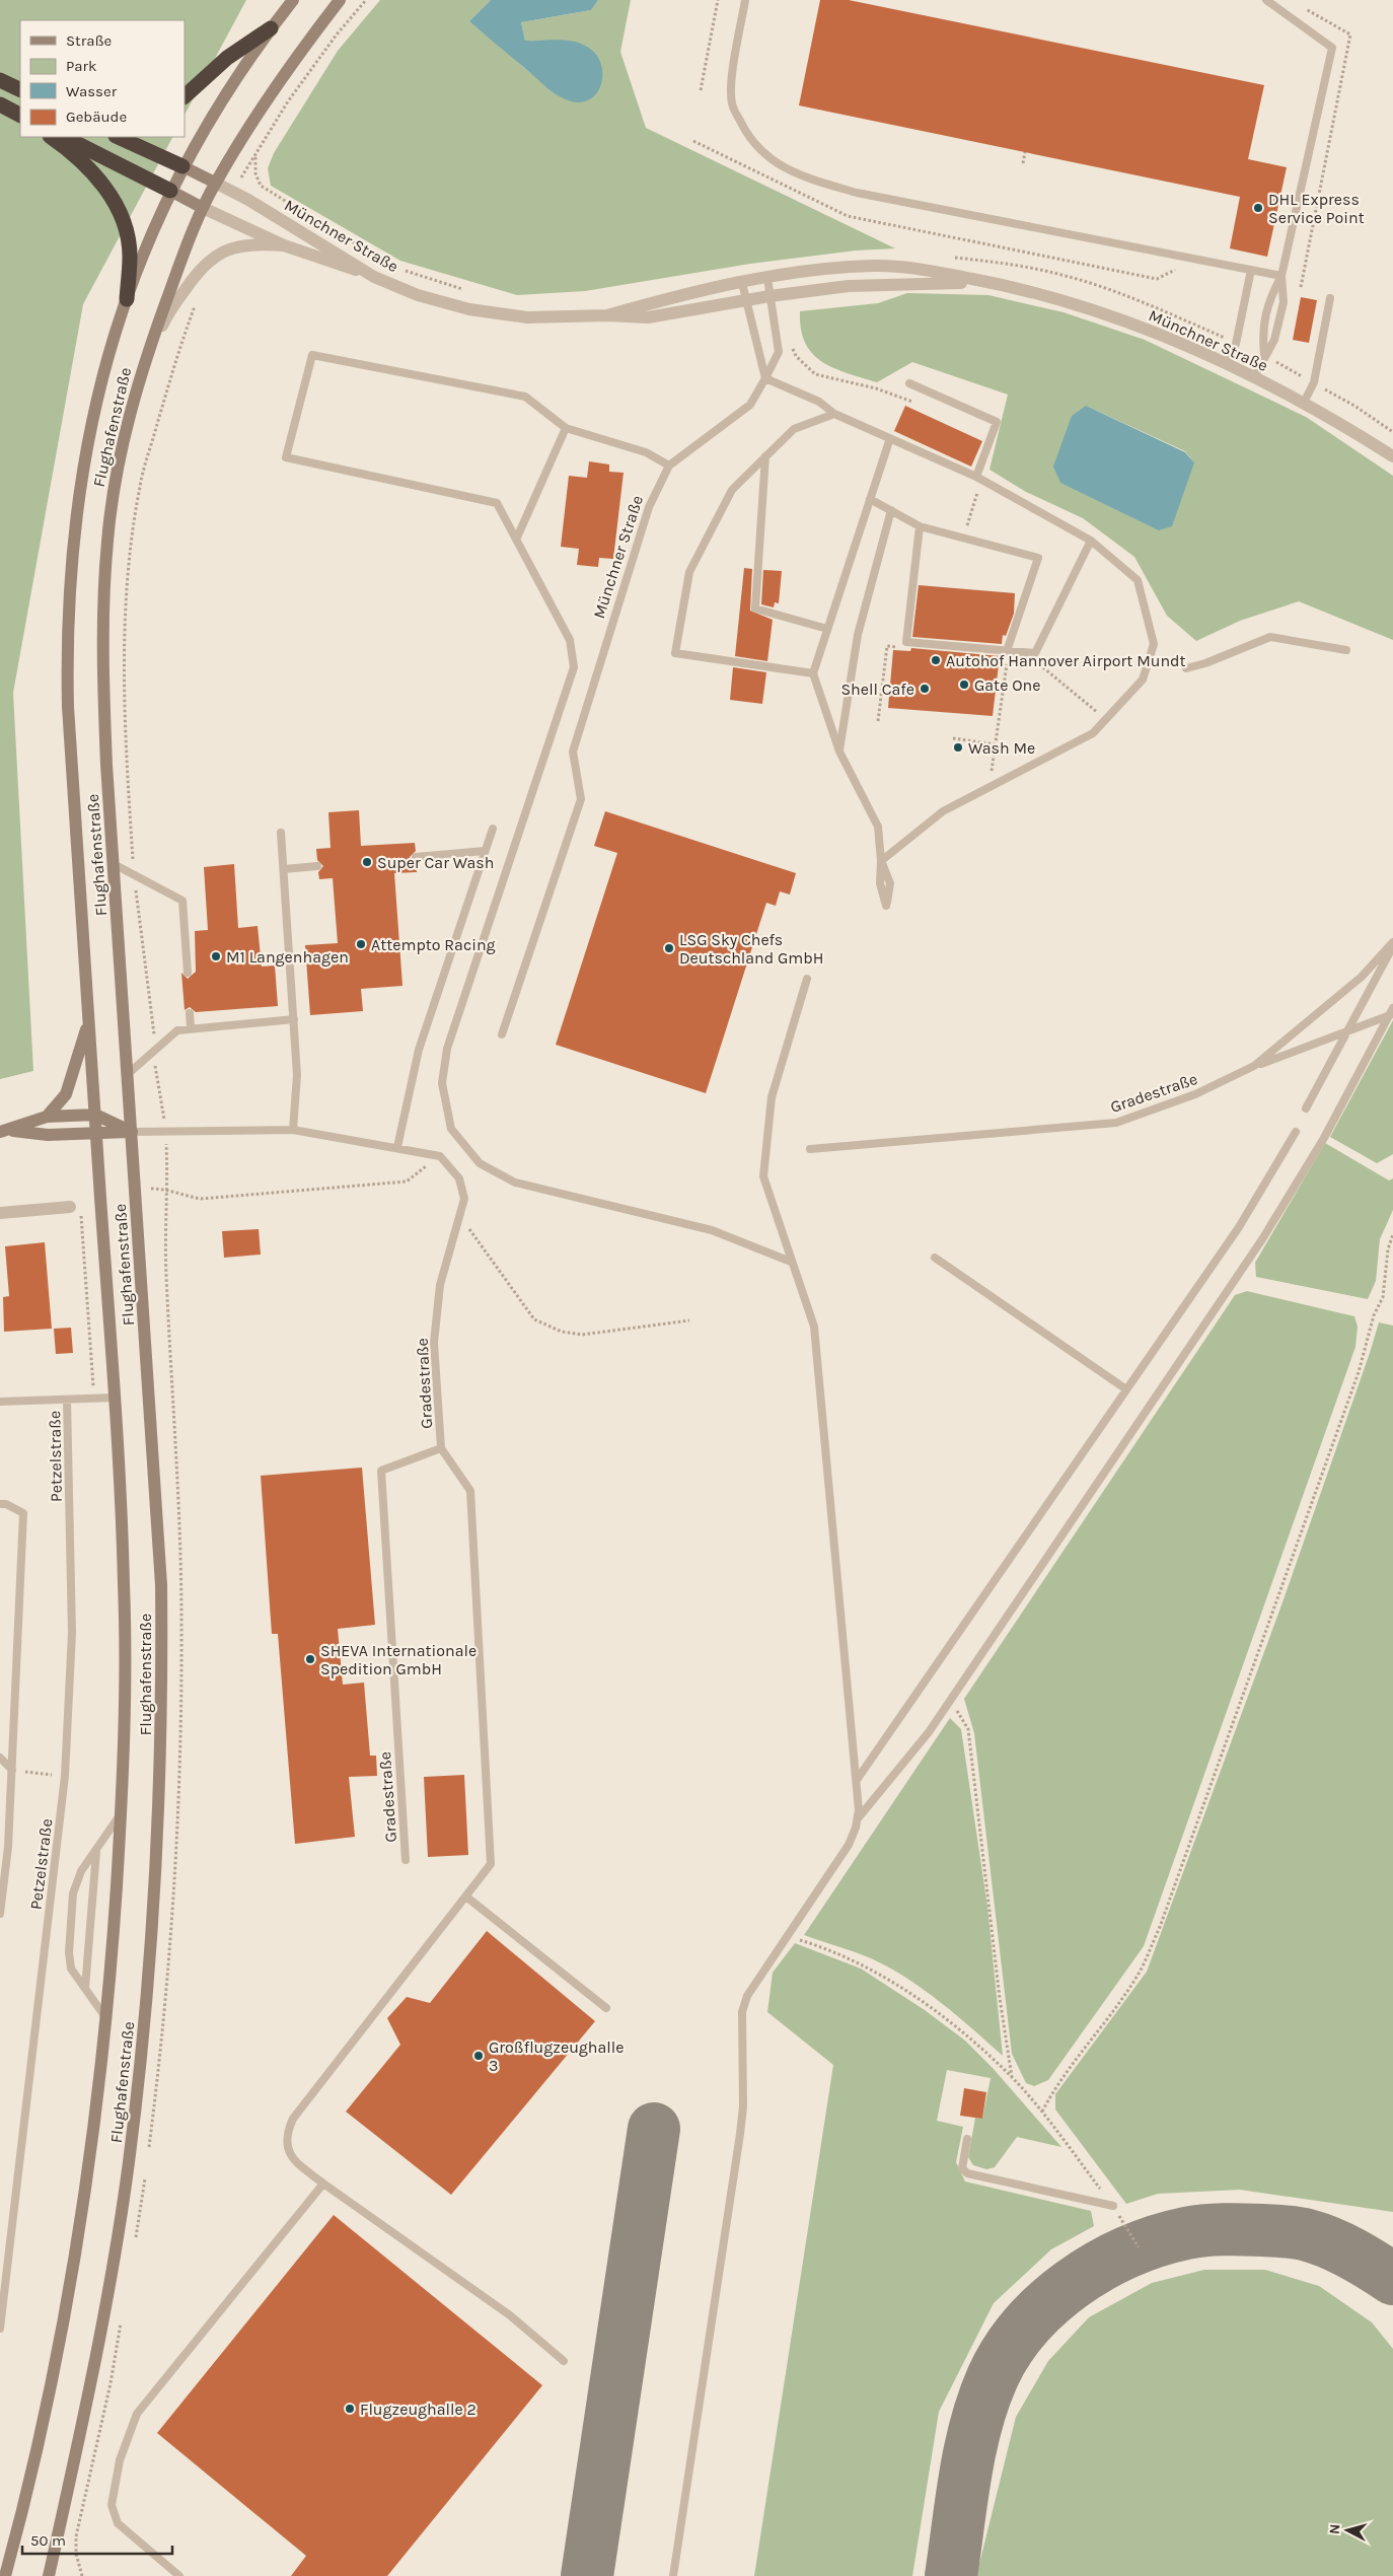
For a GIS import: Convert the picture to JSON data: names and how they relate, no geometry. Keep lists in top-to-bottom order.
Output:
{
  "streets": {
    "main road": ["Flughafenstraße"],
    "street": ["Münchner Straße"],
    "lane": ["Gradestraße", "Petzelstraße"]
  },
  "crossings": [
    ["Münchner Straße", "Flughafenstraße"]
  ],
  "places": [
    "DHL Express Service Point",
    "Autohof Hannover Airport Mundt",
    "Gate One",
    "Shell Cafe",
    "Wash Me",
    "Super Car Wash",
    "Attempto Racing",
    "LSG Sky Chefs Deutschland GmbH",
    "M1 Langenhagen",
    "SHEVA Internationale Spedition GmbH",
    "Großflugzeughalle 3",
    "Flugzeughalle 2"
  ],
  "legend": [
    "Straße",
    "Park",
    "Wasser",
    "Gebäude"
  ],
  "scale_bar": "50 m",
  "north": "left"
}
